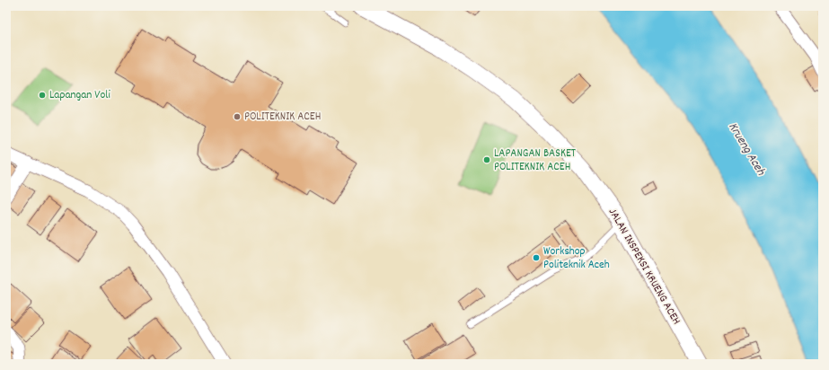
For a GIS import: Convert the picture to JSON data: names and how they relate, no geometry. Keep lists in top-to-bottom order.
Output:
{
  "streets": {
    "street": ["JALAN INSPEKSI KRUENG ACEH"]
  },
  "water": ["Krueng Aceh"],
  "places": [
    "Lapangan Voli",
    "POLITEKNIK ACEH",
    "LAPANGAN BASKET POLITEKNIK ACEH",
    "Workshop Politeknik Aceh"
  ]
}
